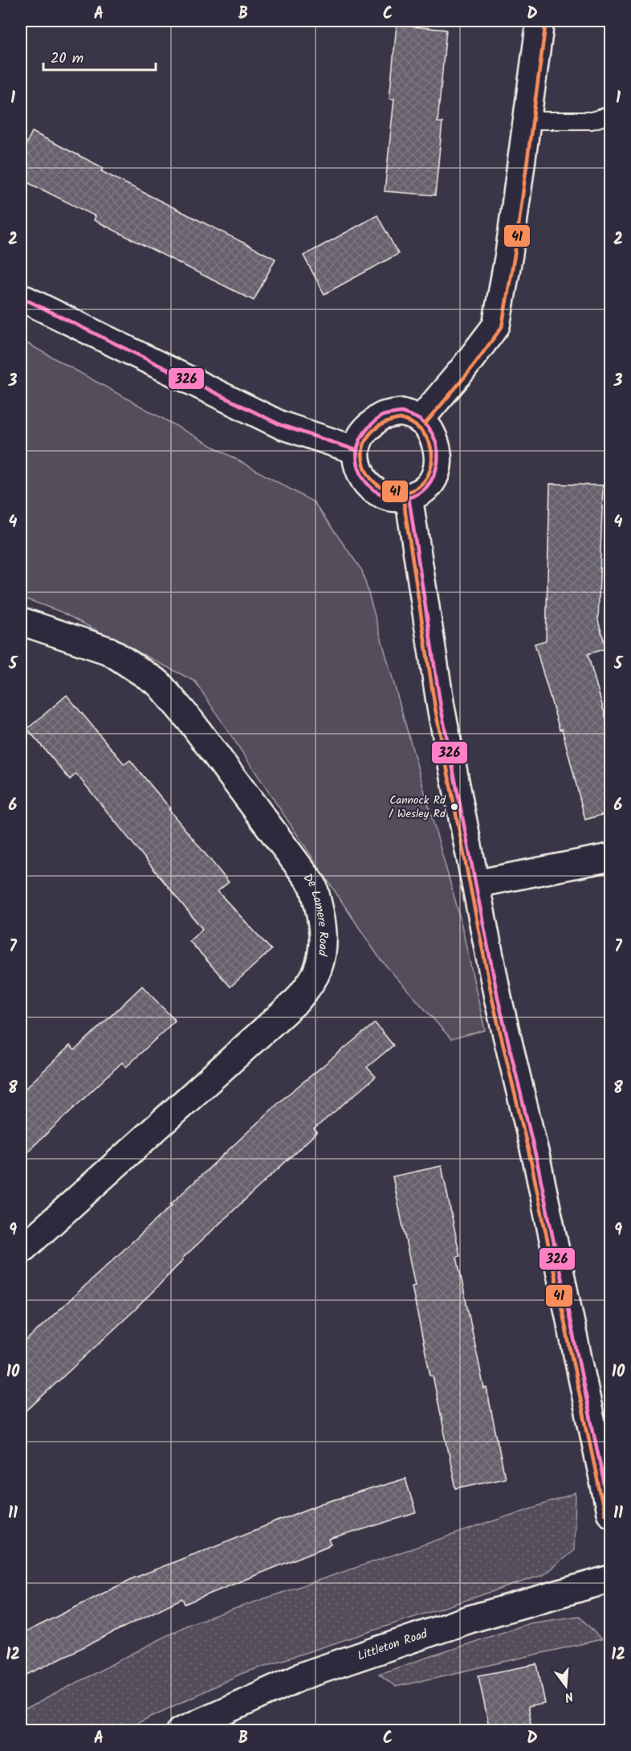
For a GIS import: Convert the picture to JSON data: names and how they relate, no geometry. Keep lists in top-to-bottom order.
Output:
{
  "streets": {
    "street": ["De Lamere Road", "Littleton Road"]
  },
  "places": ["Cannock Rd / Wesley Rd"],
  "lines": ["transit line 41", "transit line 326"],
  "scale_bar": "20 m",
  "north": "bottom",
  "grid": {
    "columns": [
      "A",
      "B",
      "C",
      "D"
    ],
    "rows": [
      "1",
      "2",
      "3",
      "4",
      "5",
      "6",
      "7",
      "8",
      "9",
      "10",
      "11",
      "12"
    ]
  }
}
